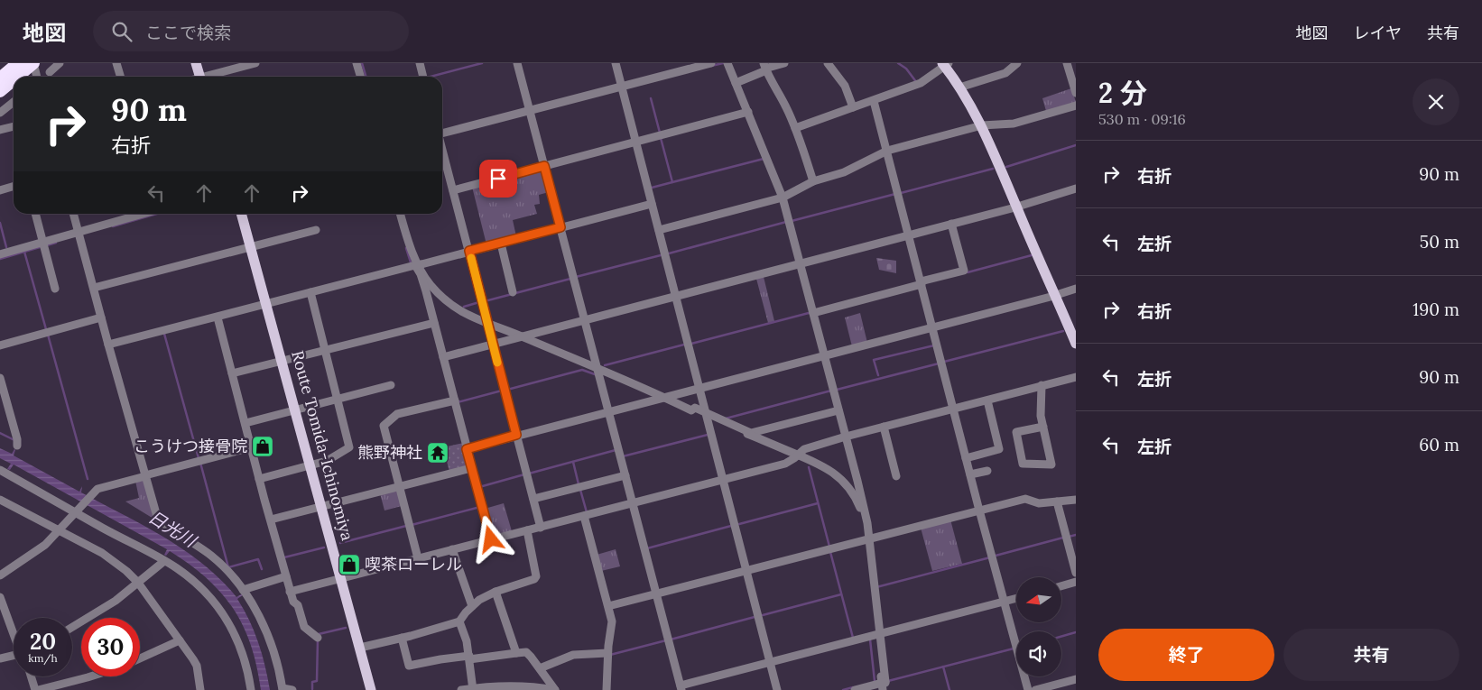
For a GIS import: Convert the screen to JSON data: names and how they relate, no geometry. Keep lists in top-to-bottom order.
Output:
{
  "streets": {
    "main road": ["Route Tomida-Ichinomiya"]
  },
  "water": ["日光川"],
  "places": {
    "shop": ["こうけつ接骨院", "喫茶ローレル"],
    "temple": ["熊野神社"]
  },
  "north": "left",
  "page": {
    "header": "地図",
    "search": "ここで検索",
    "nav": ["地図", "レイヤ", "共有"],
    "heading": ["2 分", "530 m · 09:16"],
    "turn": ["90 m", "右折"],
    "list": [
      {
        "name": "右折",
        "value": "90 m"
      },
      {
        "name": "左折",
        "value": "50 m"
      },
      {
        "name": "右折",
        "value": "190 m"
      },
      {
        "name": "左折",
        "value": "90 m"
      },
      {
        "name": "左折",
        "value": "60 m"
      }
    ],
    "speed": "20 km/h",
    "limit": "30",
    "buttons": ["終了", "共有"]
  }
}
